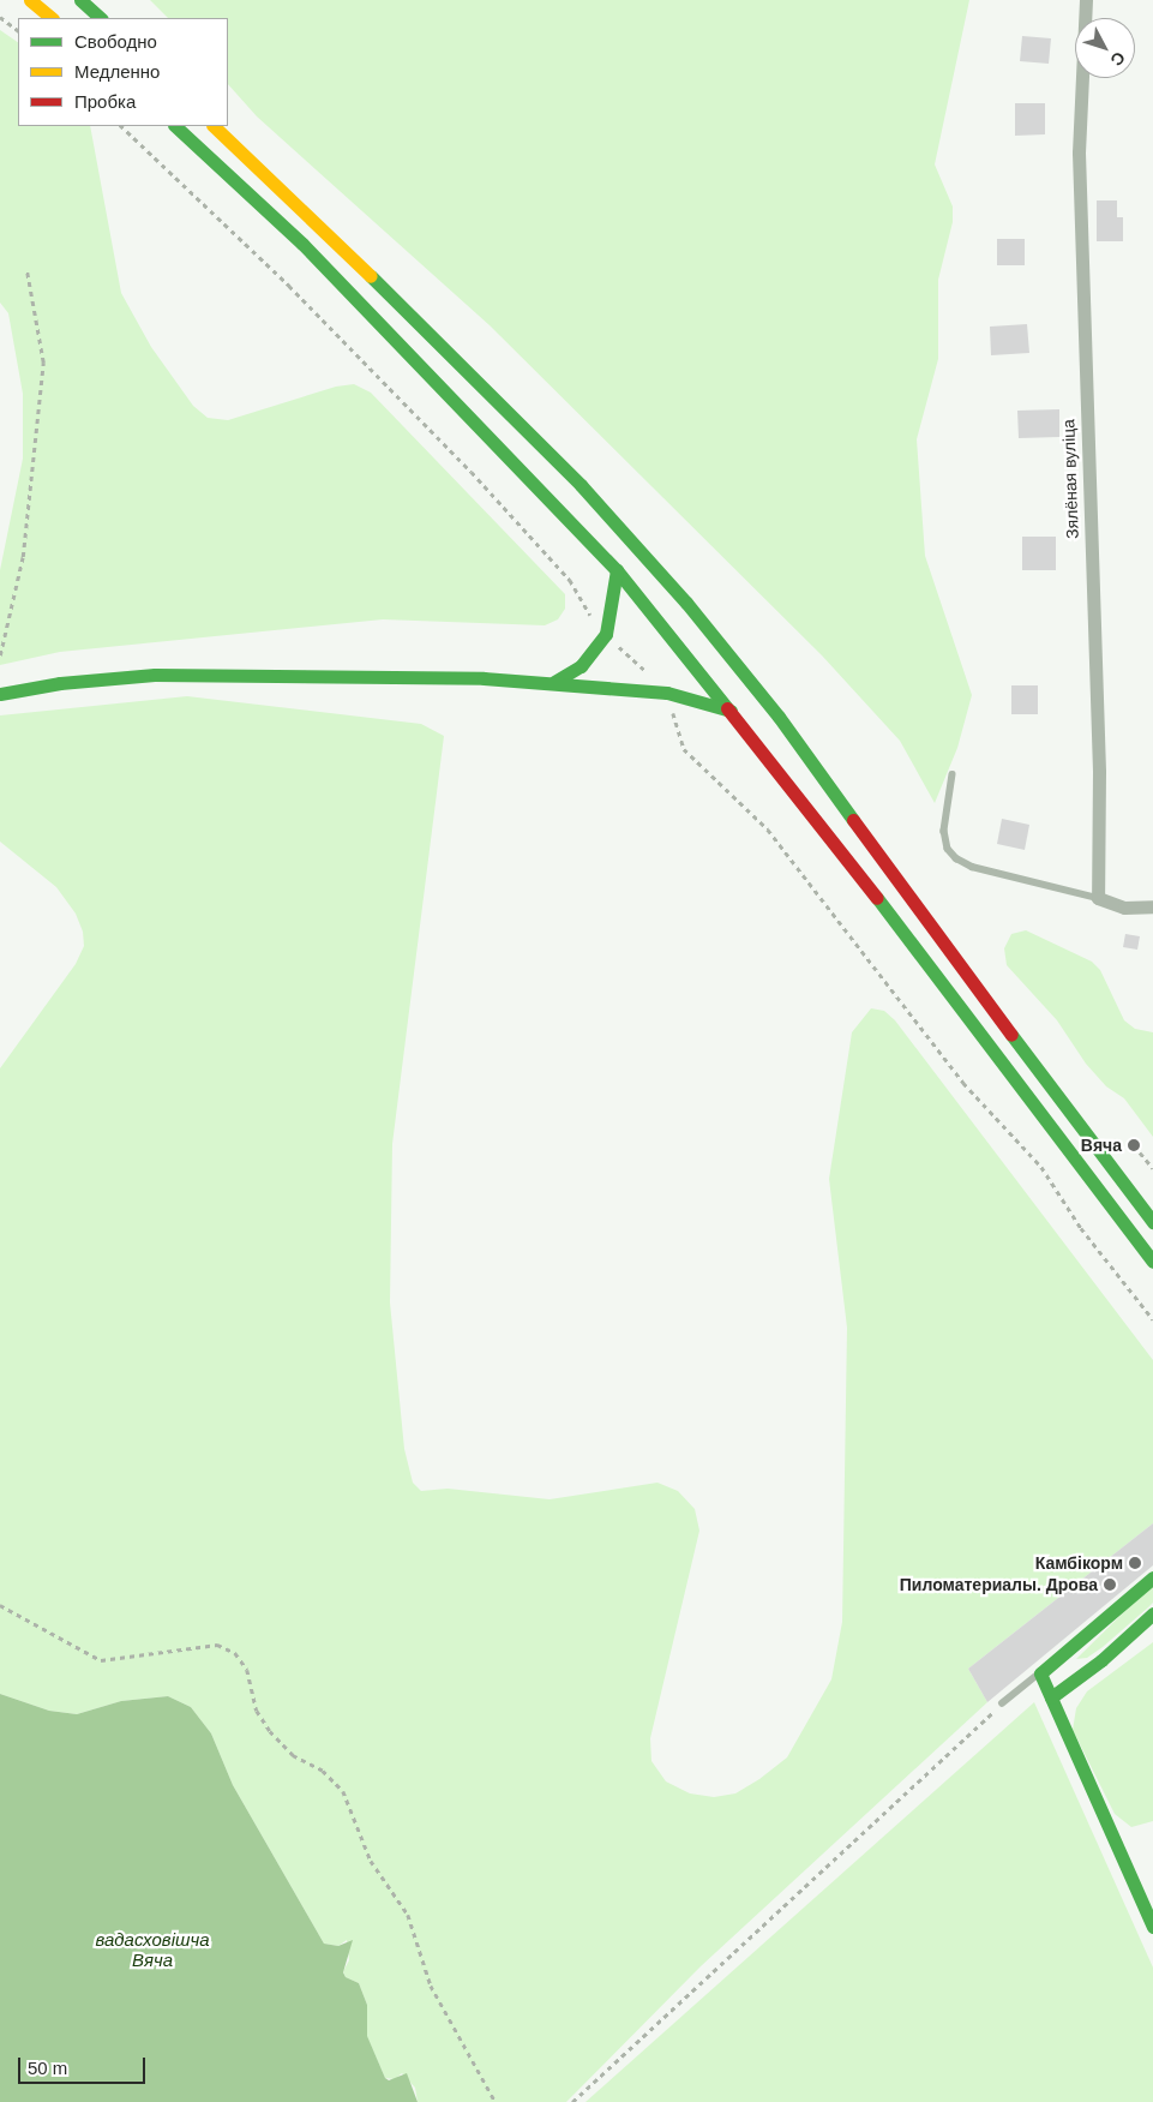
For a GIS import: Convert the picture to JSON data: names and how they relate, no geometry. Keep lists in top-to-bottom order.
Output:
{
  "streets": {
    "street": ["Зялёная вуліца"]
  },
  "water": ["вадасховішча Вяча"],
  "places": ["Вяча", "Камбікорм", "Пиломатериалы. Дрова"],
  "legend": ["Свободно", "Медленно", "Пробка"],
  "scale_bar": "50 m",
  "north": "bottom right"
}
